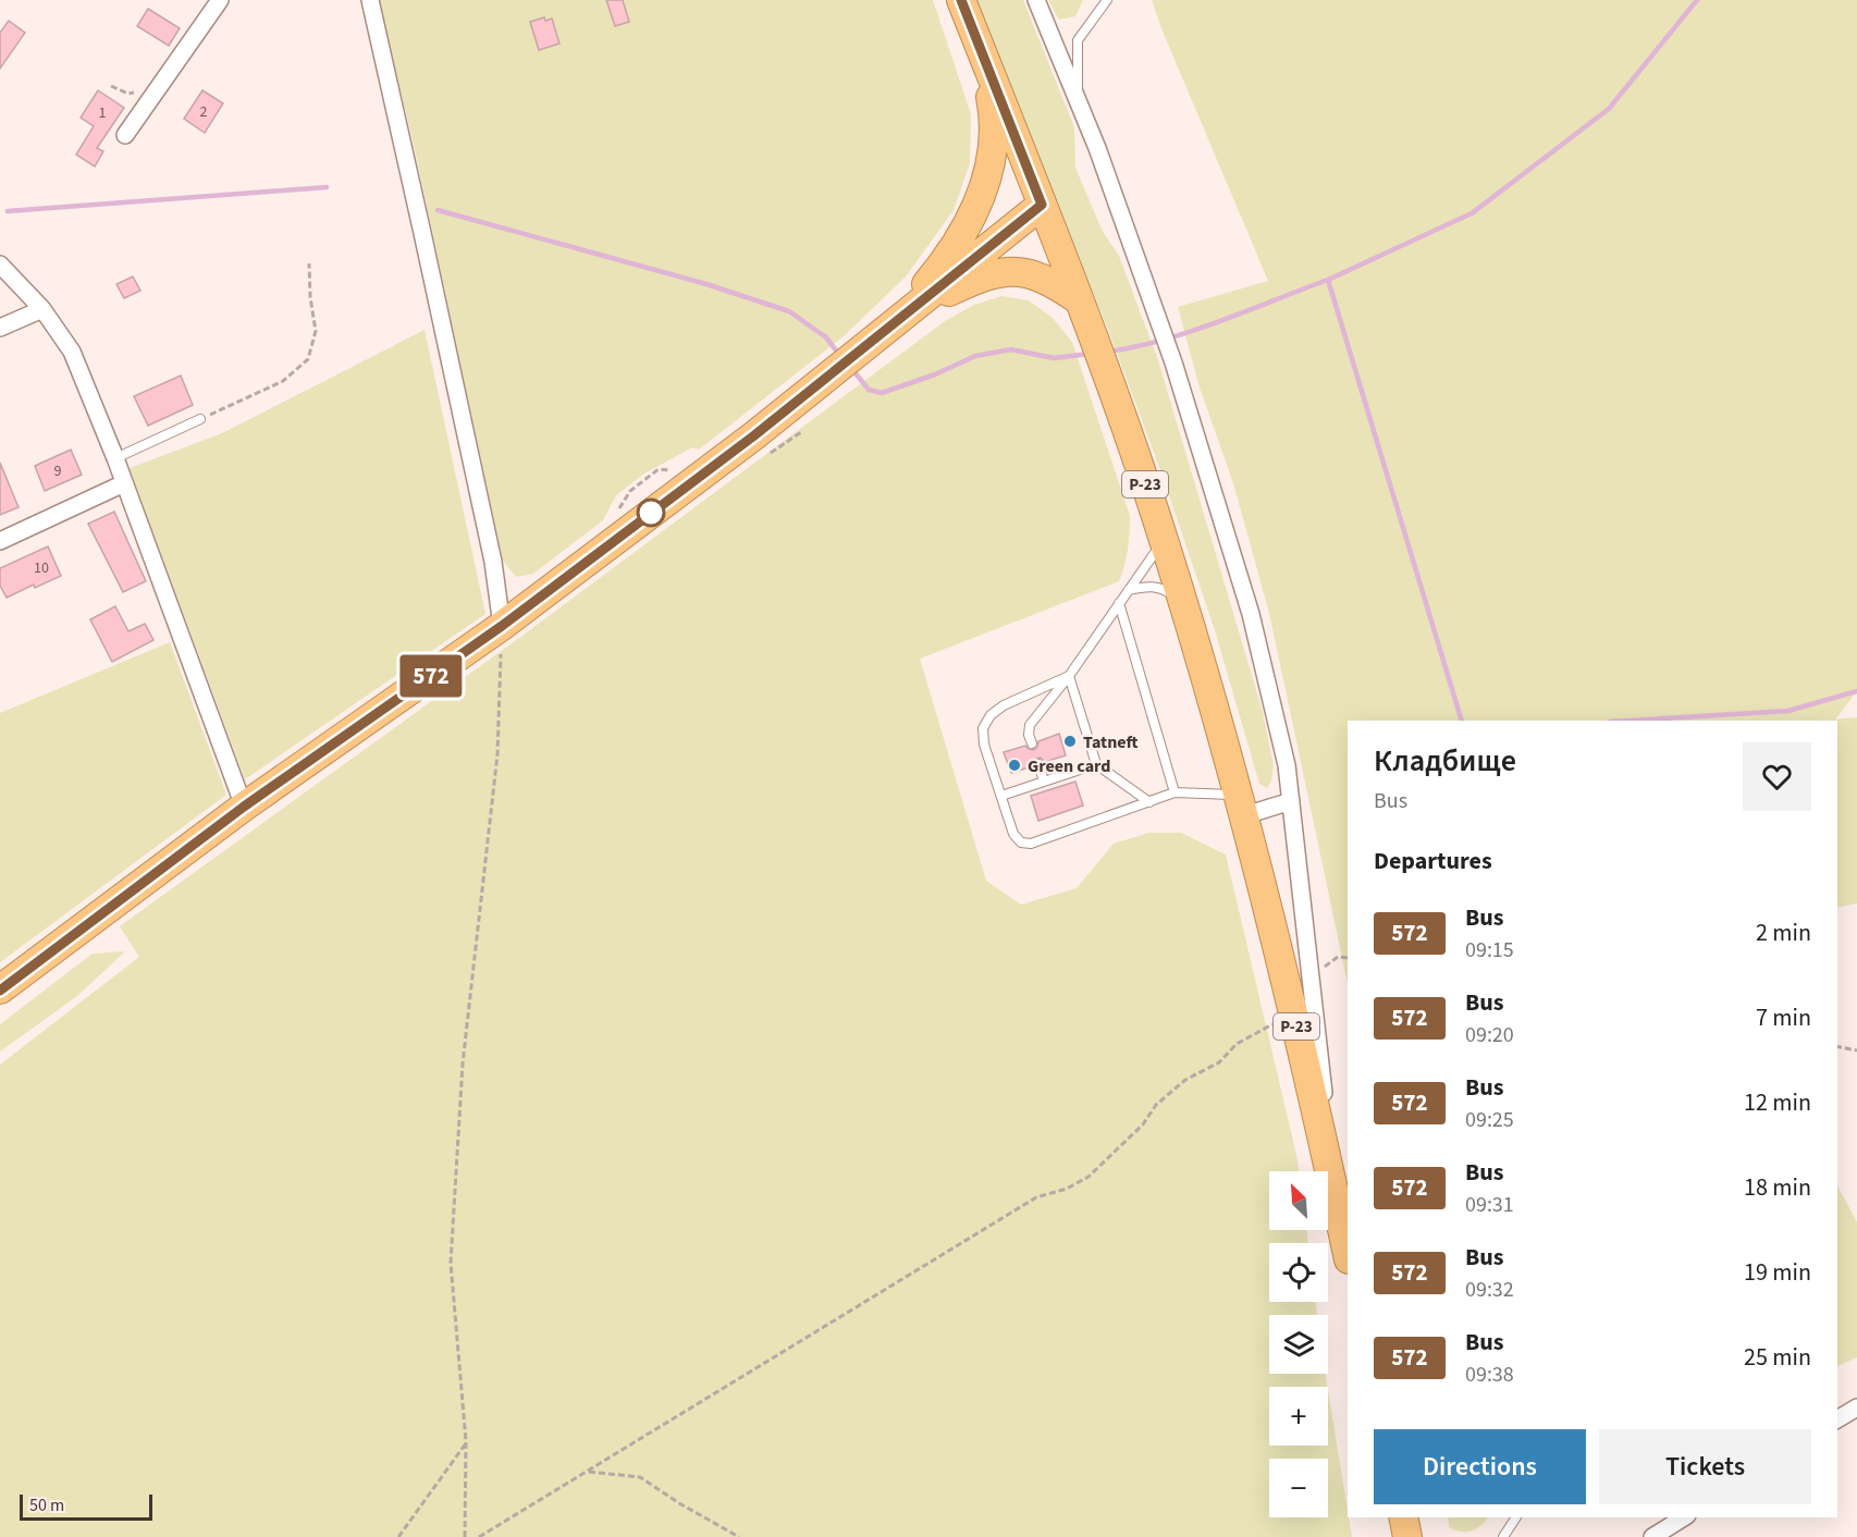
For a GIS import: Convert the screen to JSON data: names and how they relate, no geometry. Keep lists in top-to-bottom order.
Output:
{
  "streets": {
    "highway": ["Р-23"]
  },
  "places": ["Tatneft", "Green card"],
  "lines": ["bus line 572"],
  "house_numbers": [
    "2",
    "1",
    "9",
    "10"
  ],
  "scale_bar": "50 m",
  "north": "top left",
  "page": {
    "on_map": "572",
    "heading": [
      ["Кладбище", "Bus"],
      "Departures"
    ],
    "list": [
      {
        "mark": "572",
        "name": "Bus",
        "note": "09:15",
        "value": "2 min"
      },
      {
        "mark": "572",
        "name": "Bus",
        "note": "09:20",
        "value": "7 min"
      },
      {
        "mark": "572",
        "name": "Bus",
        "note": "09:25",
        "value": "12 min"
      },
      {
        "mark": "572",
        "name": "Bus",
        "note": "09:31",
        "value": "18 min"
      },
      {
        "mark": "572",
        "name": "Bus",
        "note": "09:32",
        "value": "19 min"
      },
      {
        "mark": "572",
        "name": "Bus",
        "note": "09:38",
        "value": "25 min"
      }
    ],
    "map_buttons": ["+", "−"],
    "buttons": ["Directions", "Tickets"],
    "scale": "50 m"
  }
}
